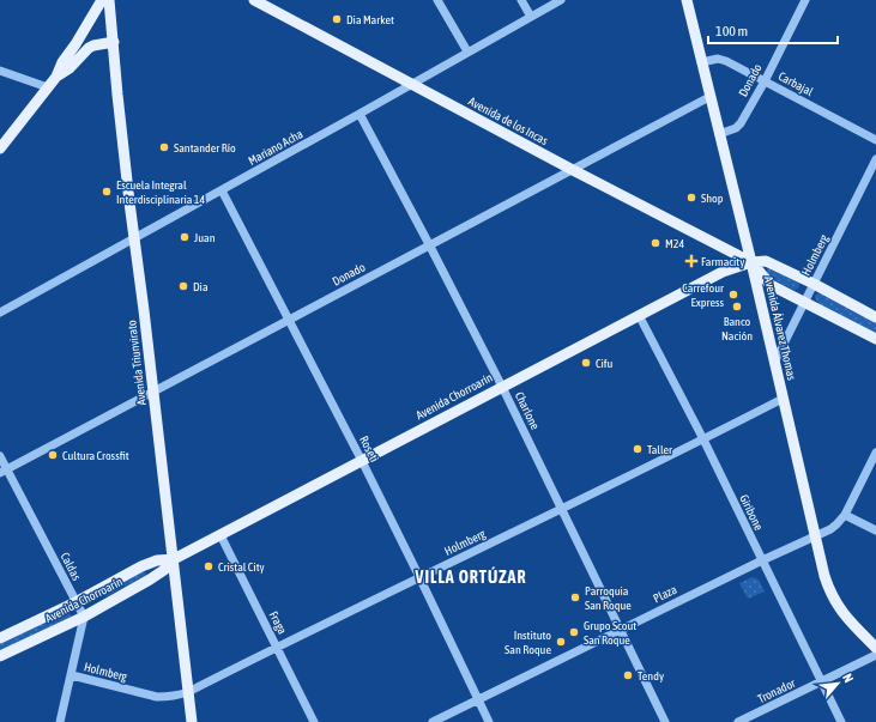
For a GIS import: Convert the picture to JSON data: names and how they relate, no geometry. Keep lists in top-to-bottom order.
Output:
{
  "streets": {
    "main road": [
      "Avenida de los Incas",
      "Avenida Álvarez Thomas",
      "Avenida Triunvirato",
      "Avenida Chorroarín"
    ],
    "street": [
      "Donado",
      "Carbajal",
      "Mariano Acha",
      "Holmberg",
      "Charlone",
      "Roseti",
      "Giribone",
      "Caldas",
      "Plaza",
      "Fraga",
      "Tronador"
    ]
  },
  "crossings": [
    ["Donado", "Carbajal"],
    ["Donado", "Avenida de los Incas"],
    ["Donado", "Avenida Álvarez Thomas"],
    ["Donado", "Avenida Triunvirato"],
    ["Donado", "Charlone"],
    ["Donado", "Roseti"],
    ["Donado", "Caldas"],
    ["Carbajal", "Avenida Álvarez Thomas"],
    ["Avenida de los Incas", "Mariano Acha"],
    ["Avenida de los Incas", "Holmberg"],
    ["Avenida de los Incas", "Avenida Álvarez Thomas"],
    ["Avenida de los Incas", "Avenida Chorroarín"],
    ["Mariano Acha", "Avenida Triunvirato"],
    ["Mariano Acha", "Charlone"],
    ["Mariano Acha", "Roseti"],
    ["Holmberg", "Avenida Álvarez Thomas"],
    ["Holmberg", "Avenida Triunvirato"],
    ["Holmberg", "Charlone"],
    ["Holmberg", "Roseti"],
    ["Holmberg", "Giribone"],
    ["Holmberg", "Fraga"],
    ["Avenida Álvarez Thomas", "Avenida Chorroarín"],
    ["Avenida Álvarez Thomas", "Plaza"],
    ["Avenida Triunvirato", "Avenida Chorroarín"],
    ["Avenida Chorroarín", "Charlone"],
    ["Avenida Chorroarín", "Roseti"],
    ["Avenida Chorroarín", "Giribone"],
    ["Avenida Chorroarín", "Caldas"],
    ["Avenida Chorroarín", "Fraga"],
    ["Charlone", "Plaza"],
    ["Roseti", "Plaza"],
    ["Giribone", "Plaza"],
    ["Giribone", "Tronador"]
  ],
  "districts": ["VILLA ORTÚZAR"],
  "places": {
    "other": [
      "Dia Market",
      "Santander Río",
      "Escuela Integral Interdisciplinaria 14",
      "Shop",
      "Juan",
      "M24",
      "Dia",
      "Carrefour Express",
      "Banco Nación",
      "Cifu",
      "Taller",
      "Cultura Crossfit",
      "Cristal City",
      "Parroquia San Roque",
      "Grupo Scout San Roque",
      "Instituto San Roque",
      "Tendy"
    ],
    "health": ["Farmacity"]
  },
  "scale_bar": "100 m",
  "north": "top right"
}
